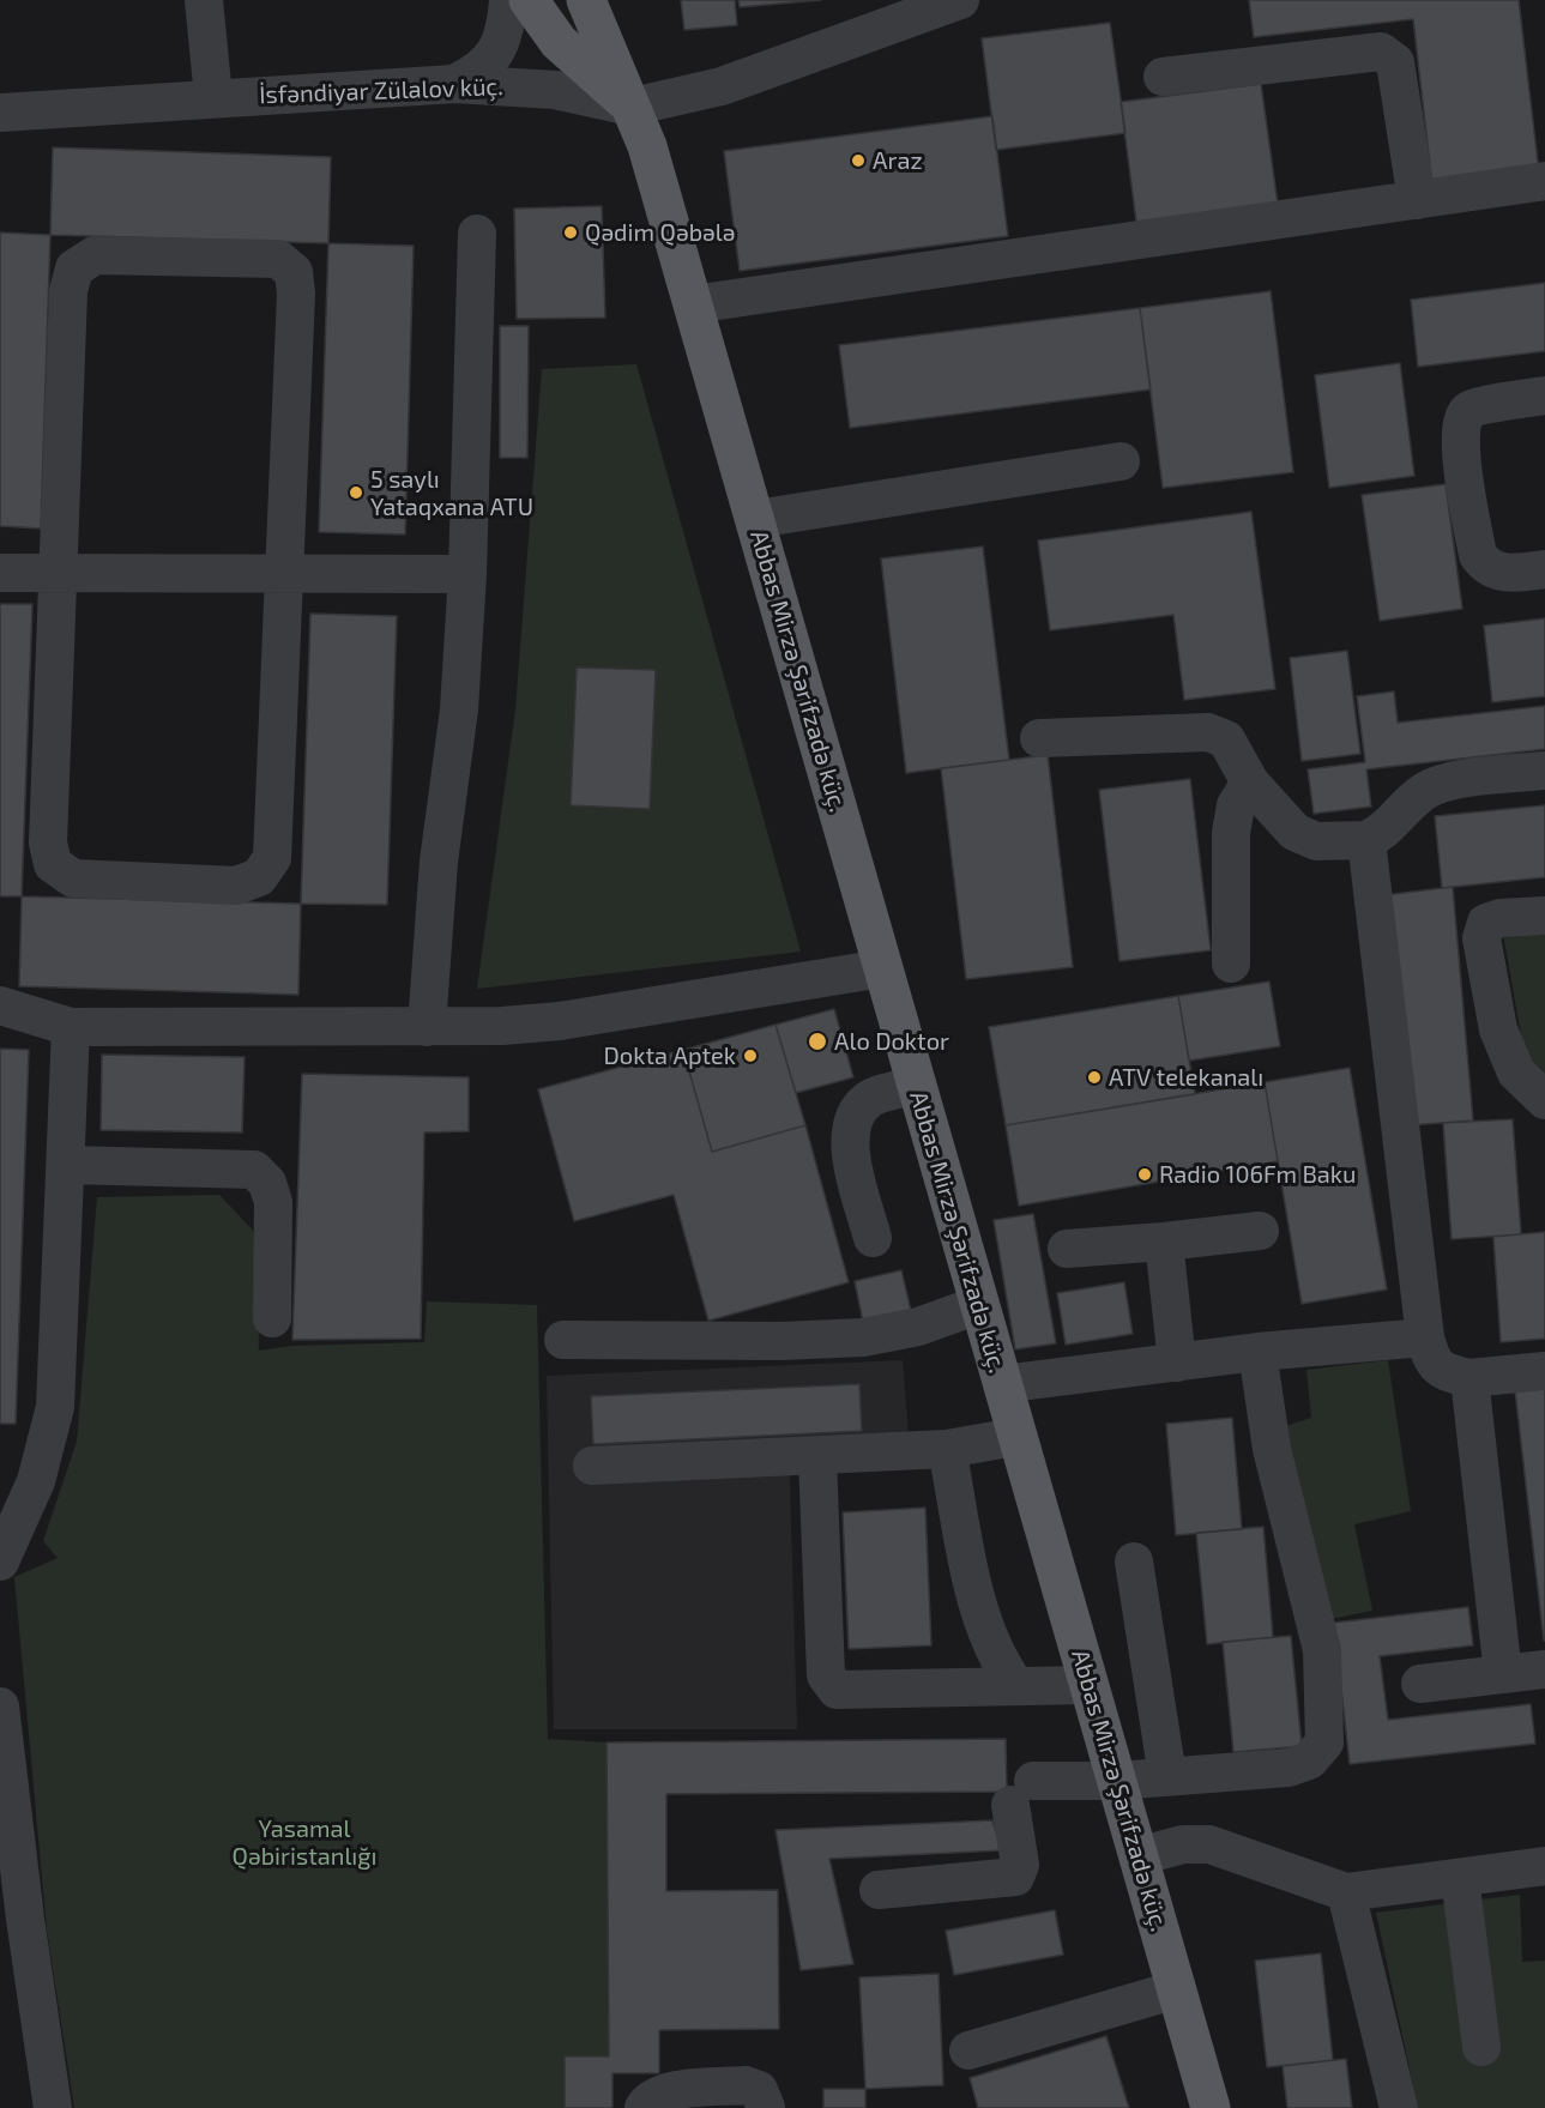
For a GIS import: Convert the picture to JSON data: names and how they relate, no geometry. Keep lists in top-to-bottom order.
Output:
{
  "streets": {
    "main road": ["Abbas Mirzə Şərifzadə küç."],
    "street": ["İsfəndiyar Zülalov küç."]
  },
  "crossings": [
    ["İsfəndiyar Zülalov küç.", "Abbas Mirzə Şərifzadə küç."]
  ],
  "parks": ["Yasamal Qəbiristanlığı"],
  "places": [
    "Araz",
    "Qədim Qəbələ",
    "5 saylı Yataqxana ATU",
    "Alo Doktor",
    "Dokta Aptek",
    "ATV telekanalı",
    "Radio 106Fm Baku"
  ]
}
